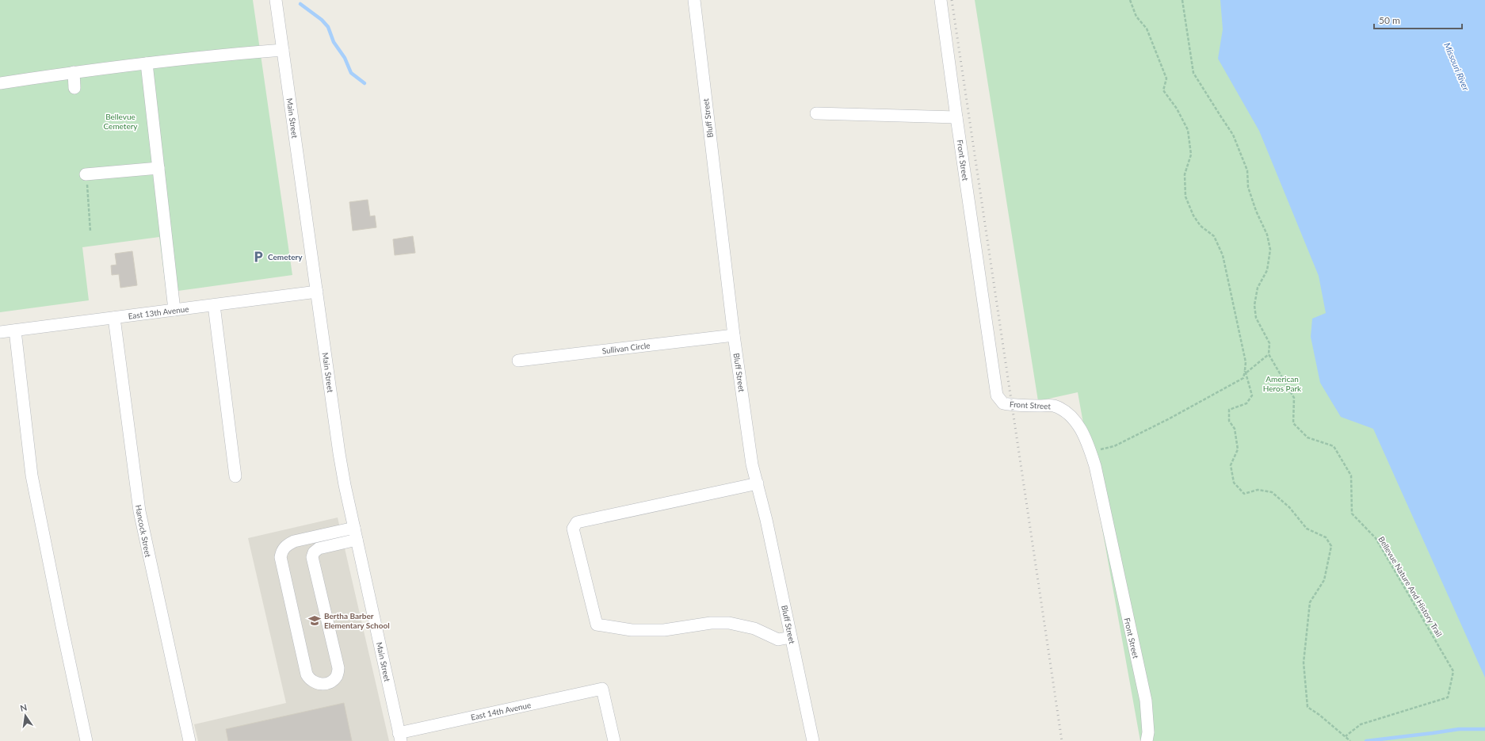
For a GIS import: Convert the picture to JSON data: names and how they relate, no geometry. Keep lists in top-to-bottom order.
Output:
{
  "streets": {
    "street": [
      "Main Street",
      "Bluff Street",
      "Front Street",
      "East 13th Avenue",
      "Sullivan Circle",
      "Hancock Street",
      "East 14th Avenue"
    ],
    "path": ["Bellevue Nature And History Trail"]
  },
  "crossings": [
    ["Main Street", "East 13th Avenue"],
    ["Main Street", "East 14th Avenue"],
    ["Bluff Street", "Sullivan Circle"],
    ["East 13th Avenue", "Hancock Street"]
  ],
  "water": ["Missouri River"],
  "parks": ["Bellevue Cemetery", "American Heros Park"],
  "places": {
    "parking": ["Cemetery"],
    "school or university": ["Bertha Barber Elementary School"]
  },
  "scale_bar": "50 m",
  "north": "top"
}
